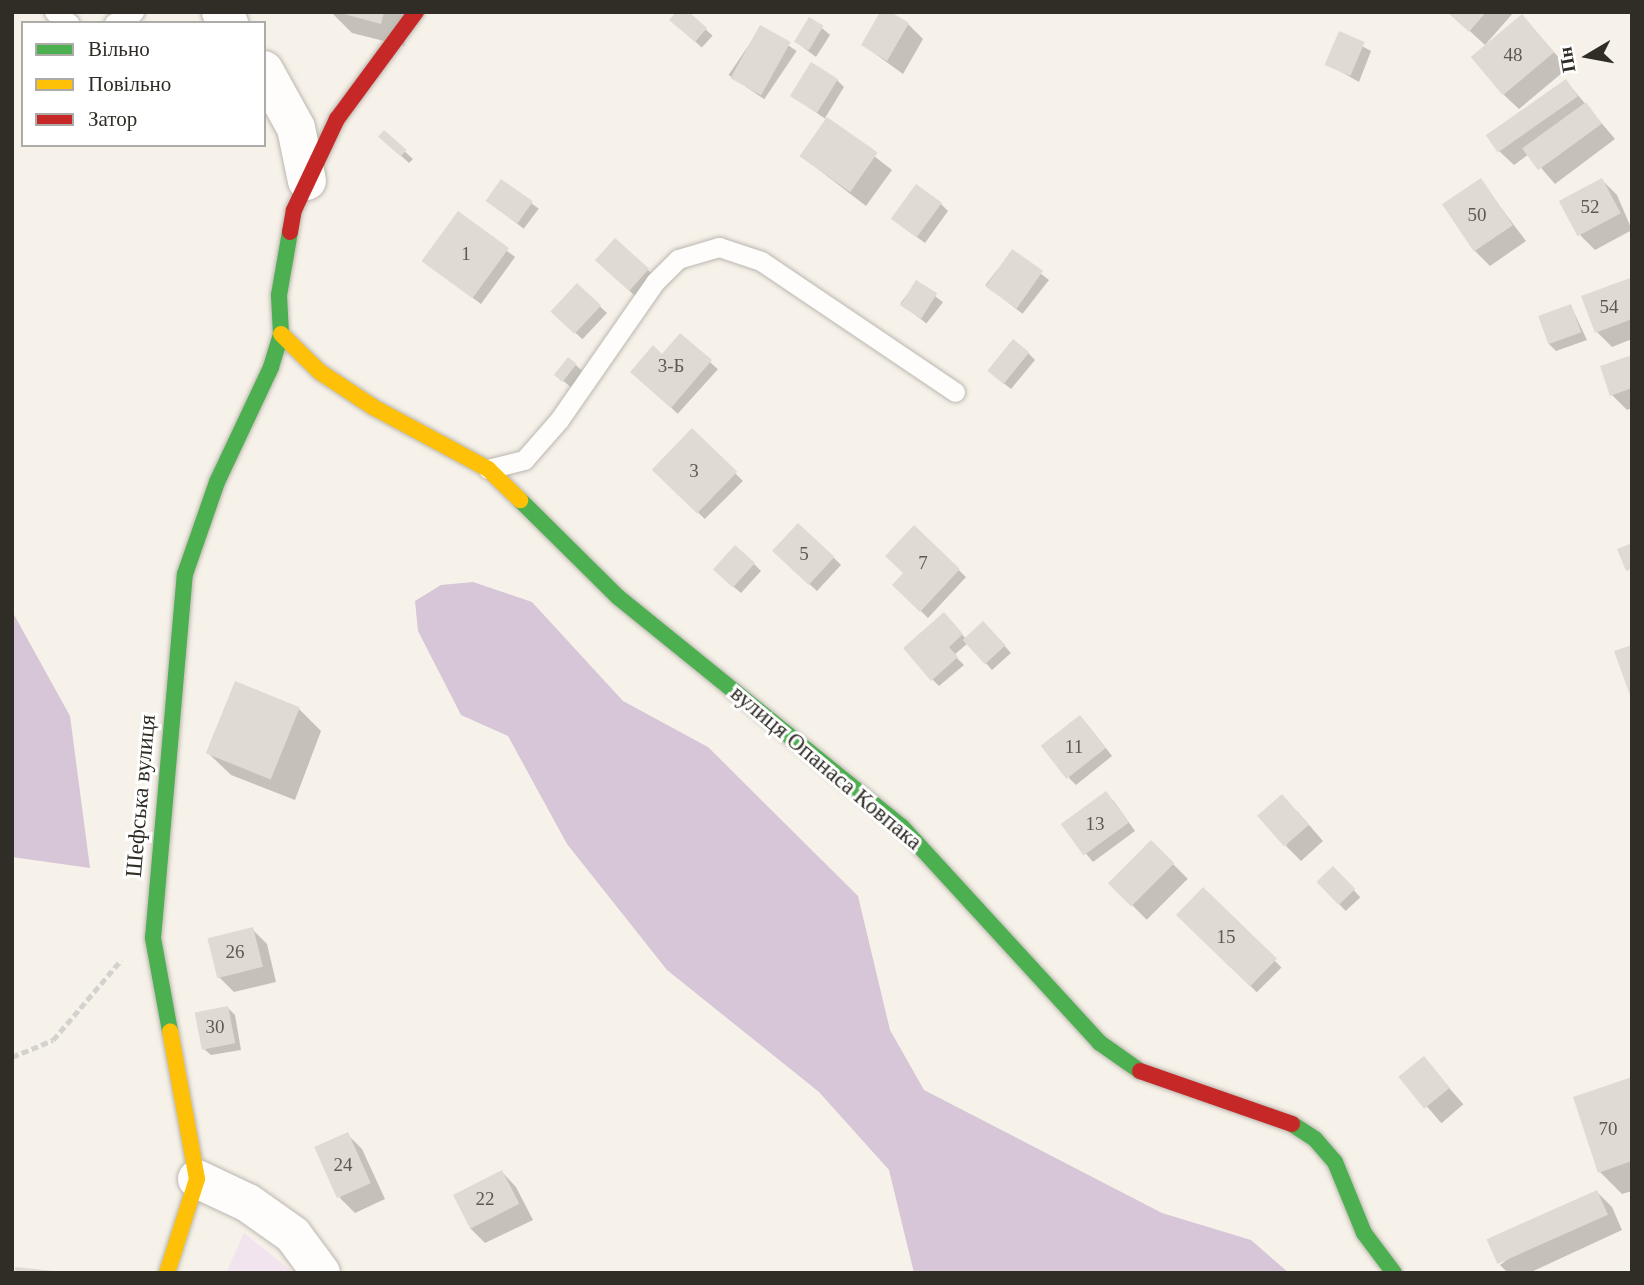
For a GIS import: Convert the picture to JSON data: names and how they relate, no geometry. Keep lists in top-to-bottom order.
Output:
{
  "streets": {
    "street": ["вулиця Опанаса Ковпака", "Шефська вулиця"]
  },
  "crossings": [
    ["вулиця Опанаса Ковпака", "Шефська вулиця"]
  ],
  "house_numbers": [
    "48",
    "52",
    "50",
    "1",
    "54",
    "3-Б",
    "3",
    "5",
    "7",
    "11",
    "13",
    "15",
    "26",
    "30",
    "70",
    "24",
    "22"
  ],
  "legend": ["Вільно", "Повільно", "Затор"],
  "north": "left"
}
